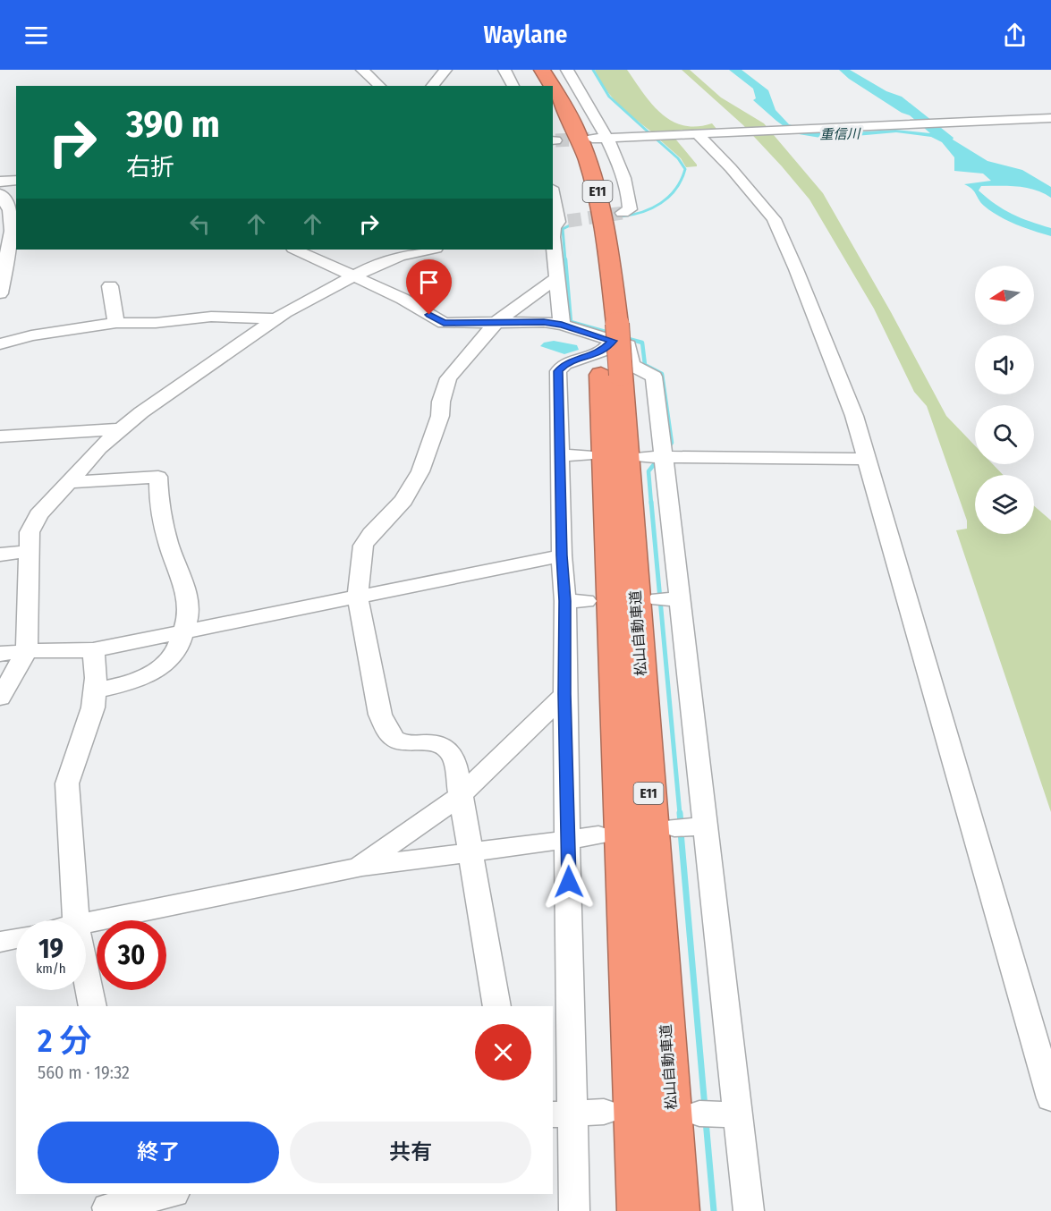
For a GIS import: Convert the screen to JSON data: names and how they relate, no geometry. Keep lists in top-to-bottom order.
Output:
{
  "streets": {
    "highway": ["E11", "松山自動車道"]
  },
  "water": ["重信川"],
  "north": "left",
  "page": {
    "header": "Waylane",
    "turn": ["390 m", "右折"],
    "speed": "19 km/h",
    "limit": "30",
    "heading": ["2 分", "560 m · 19:32"],
    "buttons": ["終了", "共有"]
  }
}
